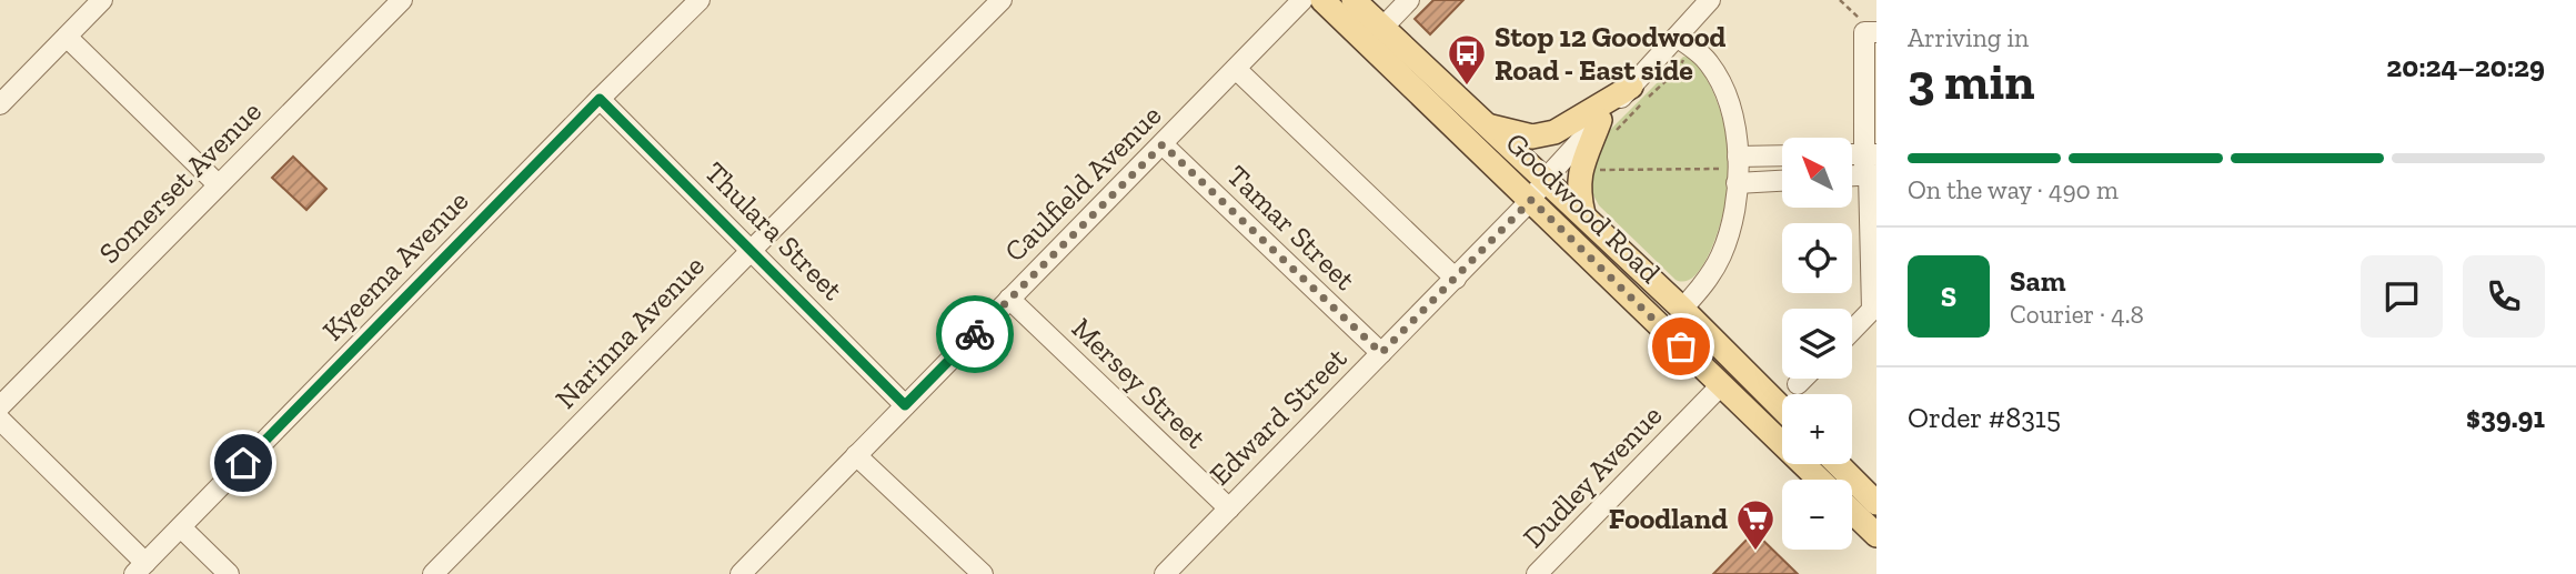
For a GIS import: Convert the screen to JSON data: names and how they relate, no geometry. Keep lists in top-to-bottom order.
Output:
{
  "streets": {
    "main road": ["Goodwood Road"],
    "street": [
      "Somerset Avenue",
      "Caulfield Avenue",
      "Tamar Street",
      "Thulara Street",
      "Kyeema Avenue",
      "Narinna Avenue",
      "Mersey Street",
      "Edward Street",
      "Dudley Avenue"
    ]
  },
  "crossings": [
    ["Caulfield Avenue", "Tamar Street"],
    ["Caulfield Avenue", "Thulara Street"],
    ["Caulfield Avenue", "Mersey Street"],
    ["Goodwood Road", "Edward Street"],
    ["Goodwood Road", "Dudley Avenue"],
    ["Tamar Street", "Edward Street"],
    ["Thulara Street", "Kyeema Avenue"],
    ["Thulara Street", "Narinna Avenue"],
    ["Mersey Street", "Edward Street"]
  ],
  "places": {
    "bus stop": ["Stop 12 Goodwood Road - East side"],
    "supermarket": ["Foodland"]
  },
  "north": "top left",
  "page": {
    "heading": ["3 min", "Arriving in", "20:24–20:29"],
    "panel": [
      "Sam",
      "Courier · 4.8",
      "Order #8315",
      "$39.91"
    ],
    "bar": "On the way · 490 m",
    "map_buttons": ["+", "−"],
    "round": "S"
  }
}
